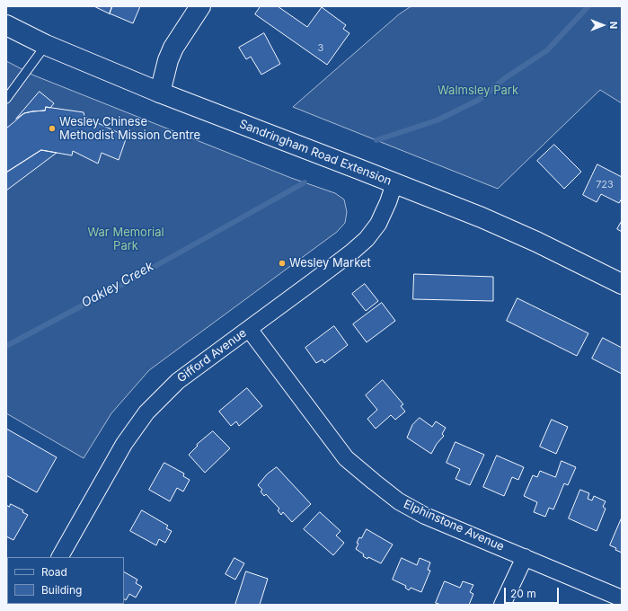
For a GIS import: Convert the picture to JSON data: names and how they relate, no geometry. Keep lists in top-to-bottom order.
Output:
{
  "streets": {
    "main road": ["Sandringham Road Extension"],
    "street": ["Gifford Avenue", "Elphinstone Avenue"]
  },
  "crossings": [
    ["Sandringham Road Extension", "Gifford Avenue"],
    ["Gifford Avenue", "Elphinstone Avenue"]
  ],
  "water": ["Oakley Creek"],
  "parks": ["Walmsley Park", "War Memorial Park"],
  "places": ["Wesley Chinese Methodist Mission Centre", "Wesley Market"],
  "house_numbers": ["3", "723"],
  "legend": ["Road", "Building"],
  "scale_bar": "20 m",
  "north": "right"
}
